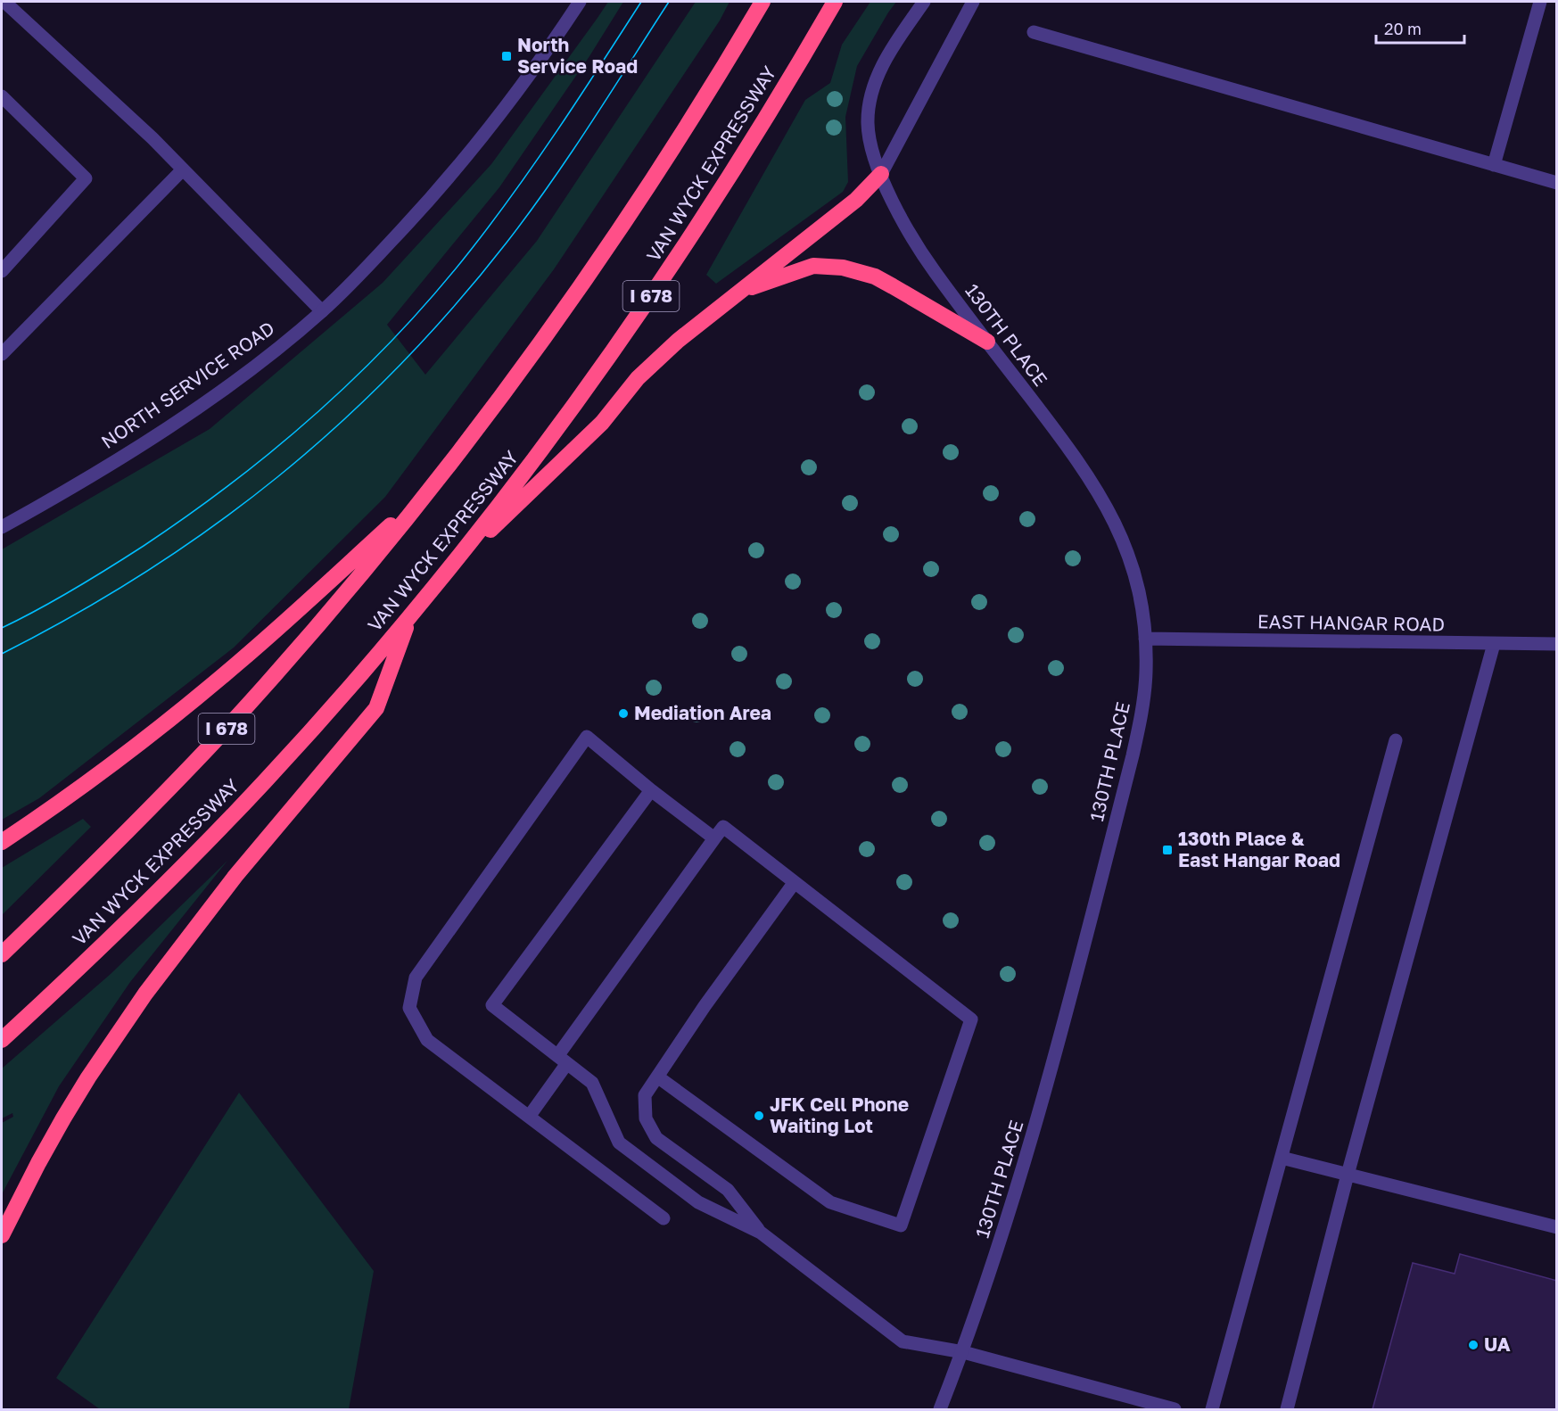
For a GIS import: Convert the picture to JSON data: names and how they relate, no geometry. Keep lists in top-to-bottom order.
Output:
{
  "streets": {
    "highway": ["VAN WYCK EXPRESSWAY", "I 678"],
    "street": ["130TH PLACE", "NORTH SERVICE ROAD", "EAST HANGAR ROAD"]
  },
  "crossings": [
    ["130TH PLACE", "EAST HANGAR ROAD"]
  ],
  "places": {
    "transit": ["North Service Road", "130th Place & East Hangar Road"],
    "other": ["Mediation Area", "JFK Cell Phone Waiting Lot", "UA"]
  },
  "scale_bar": "20 m"
}
